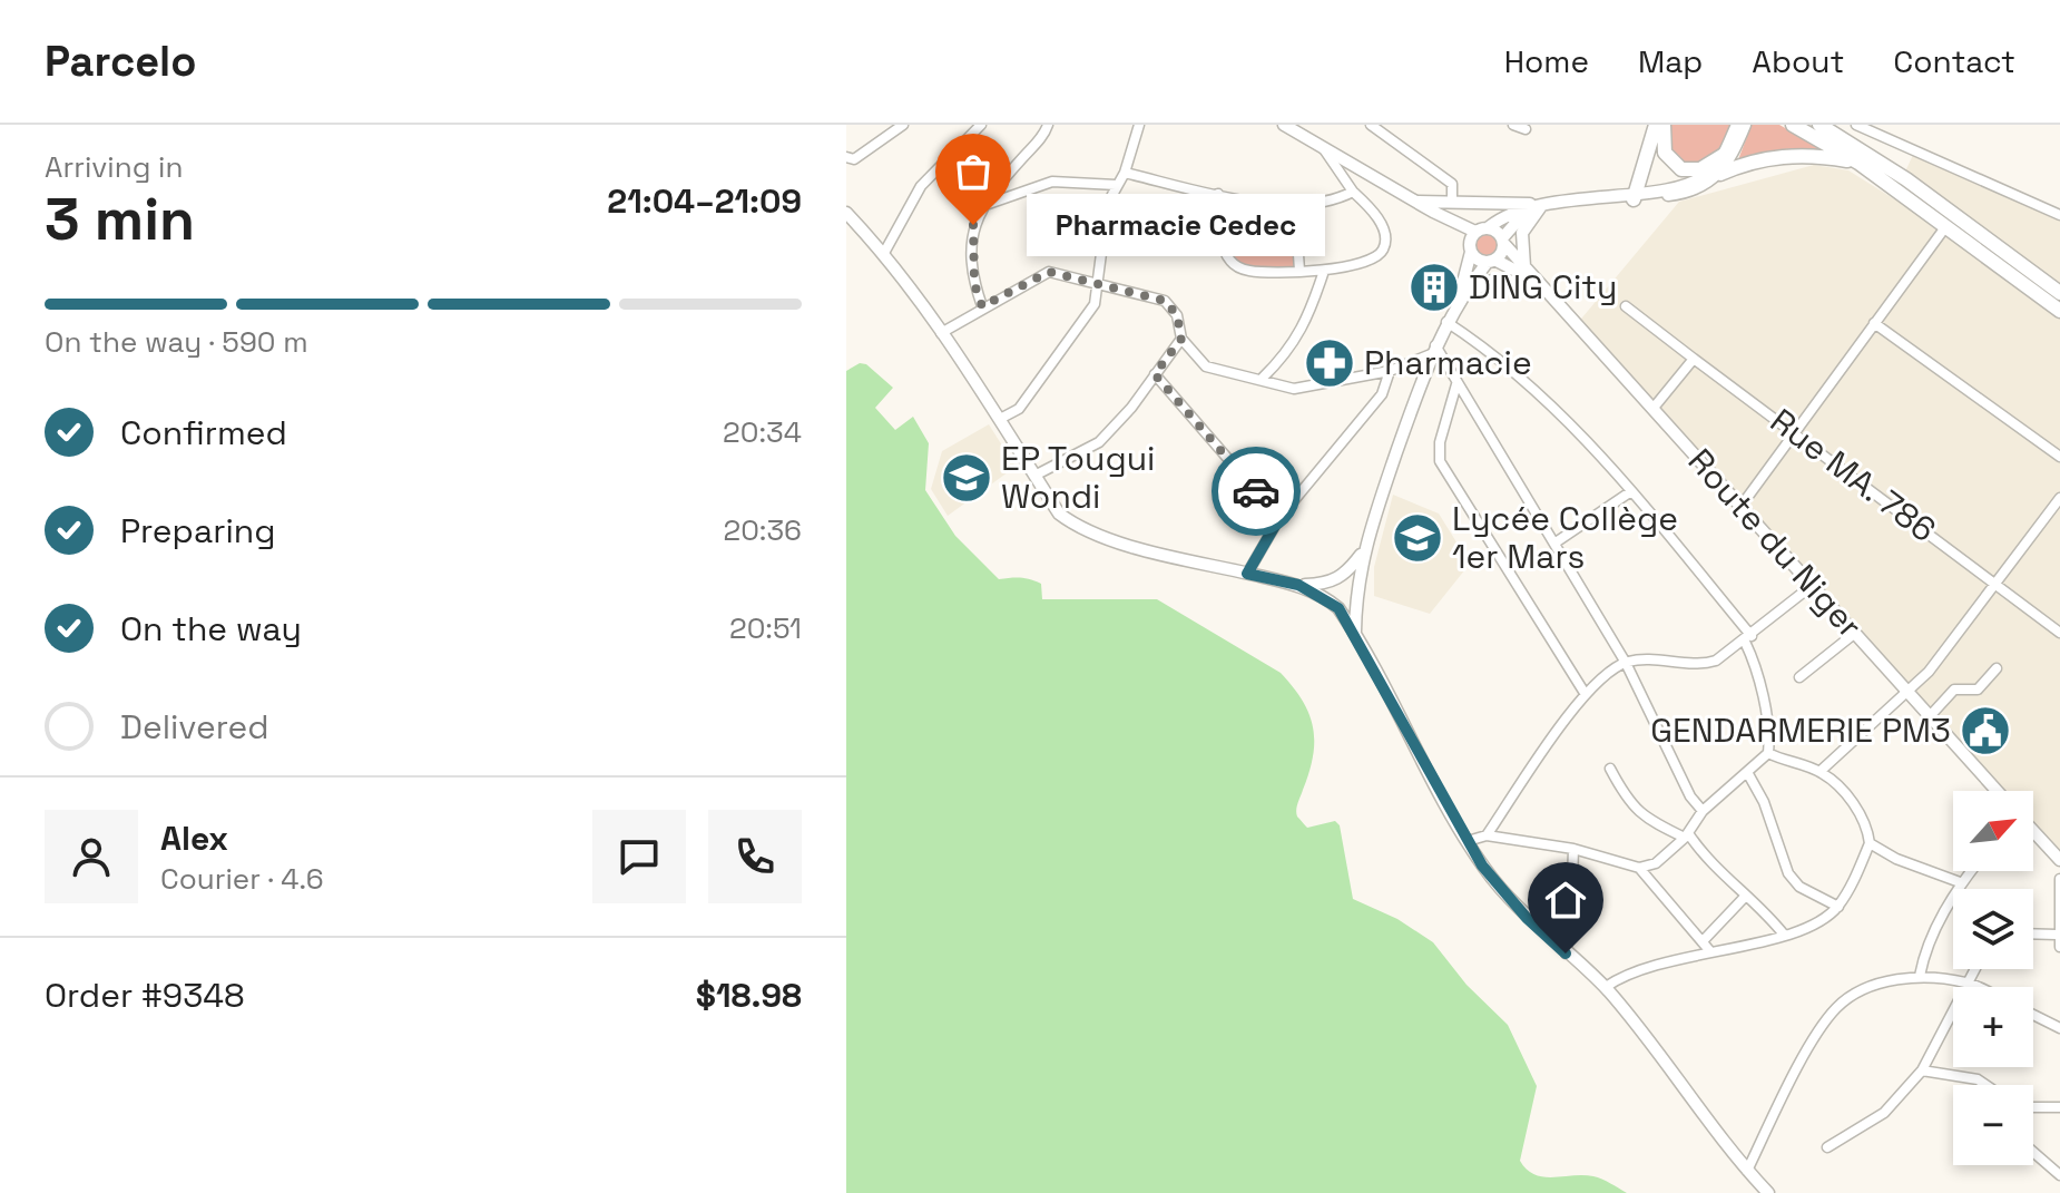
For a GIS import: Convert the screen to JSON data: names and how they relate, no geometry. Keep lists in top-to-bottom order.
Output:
{
  "streets": {
    "main road": ["Route du Niger"],
    "street": ["Rue MA. 786"]
  },
  "places": {
    "other": ["Pharmacie Cedec"],
    "building": ["DING City"],
    "pharmacy": ["Pharmacie"],
    "school or university": ["EP Tougui Wondi", "Lycée Collège 1er Mars"],
    "public building": ["GENDARMERIE PM3"]
  },
  "north": "top right",
  "page": {
    "header": "Parcelo",
    "nav": [
      "Home",
      "Map",
      "About",
      "Contact"
    ],
    "heading": ["3 min", "Arriving in", "21:04–21:09"],
    "panel": [
      "Alex",
      "Courier · 4.6",
      "Order #9348",
      "$18.98"
    ],
    "bubble": "Pharmacie Cedec",
    "bar": "On the way · 590 m",
    "list": [
      ["Confirmed", "20:34"],
      ["Preparing", "20:36"],
      ["On the way", "20:51"],
      "Delivered"
    ],
    "map_buttons": ["+", "−"]
  }
}
